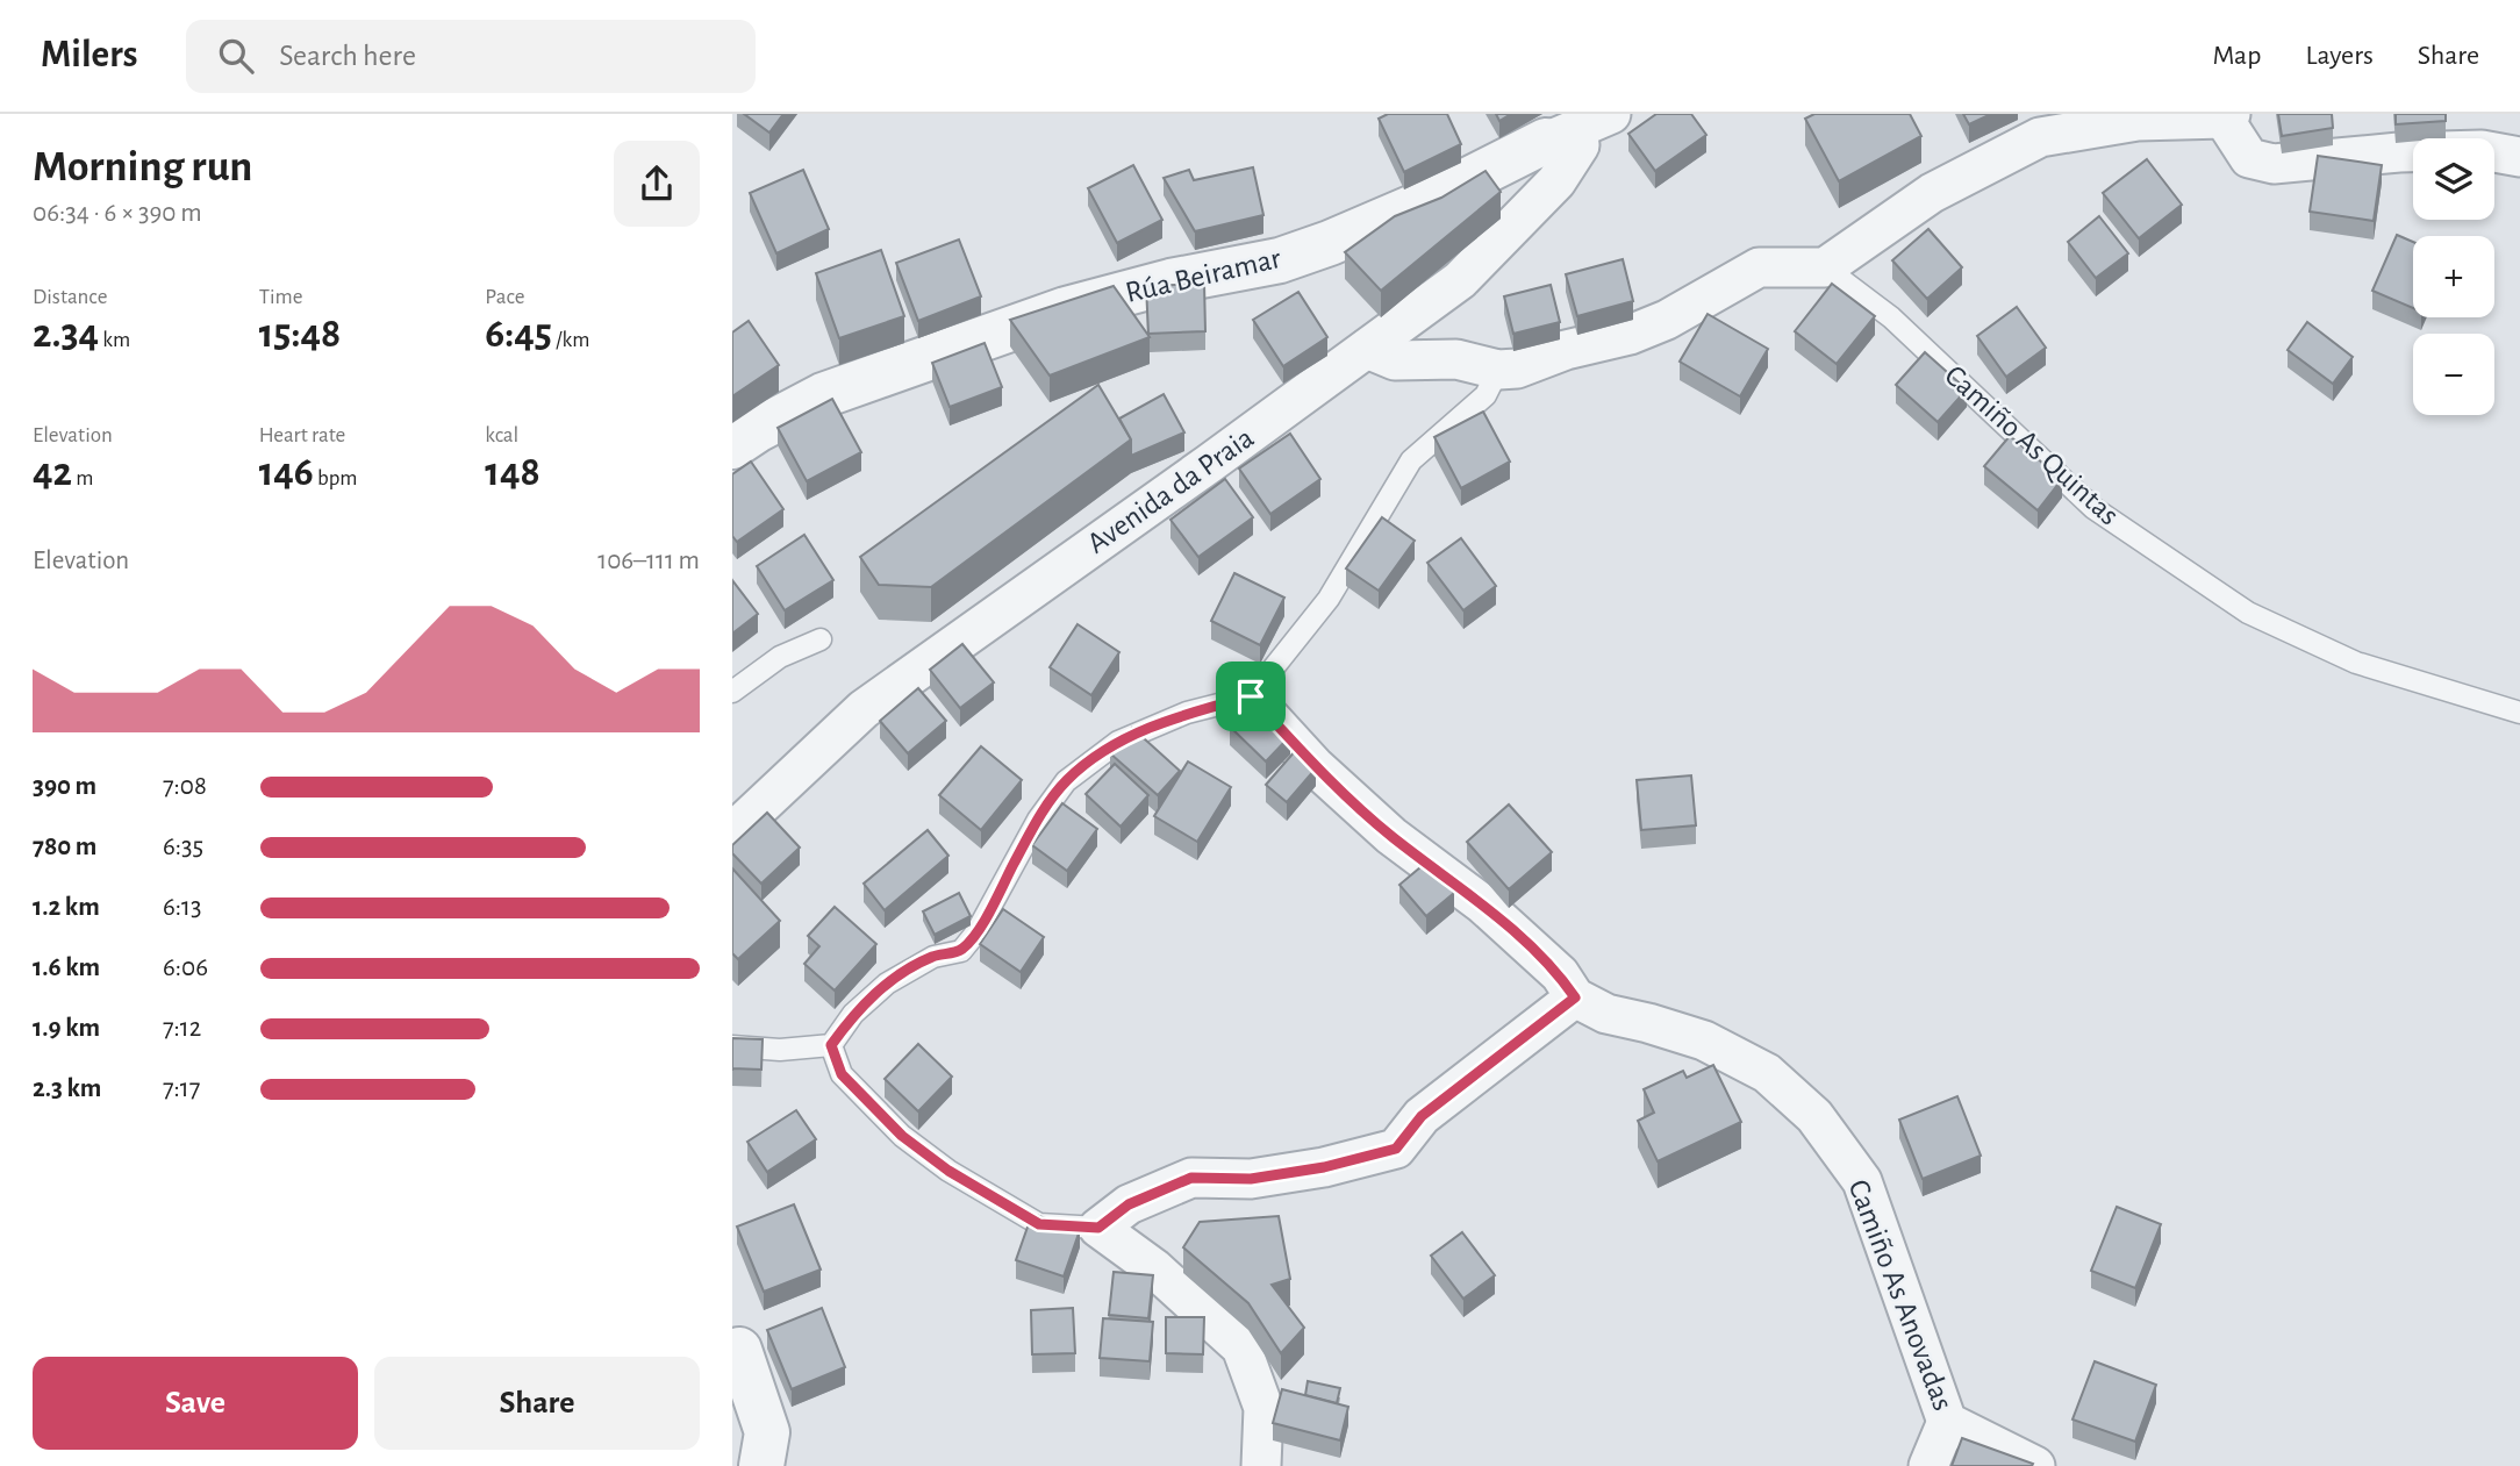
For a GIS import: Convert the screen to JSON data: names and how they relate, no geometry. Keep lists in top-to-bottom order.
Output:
{
  "streets": {
    "street": ["Rúa Beiramar", "Avenida da Praia", "Camiño As Anovadas"],
    "lane": ["Camiño As Quintas"]
  },
  "crossings": [
    ["Rúa Beiramar", "Avenida da Praia"]
  ],
  "page": {
    "header": "Milers",
    "search": "Search here",
    "nav": ["Map", "Layers", "Share"],
    "heading": ["Morning run", "06:34 · 6 × 390 m"],
    "map_buttons": ["+", "−"],
    "stats": [
      ["Distance", "2.34 km"],
      ["Time", "15:48"],
      ["Pace", "6:45 /km"],
      ["Elevation", "42 m"],
      ["Heart rate", "146 bpm"],
      ["kcal", "148"]
    ],
    "chart": ["Elevation", "106–111 m"],
    "list": [
      {
        "name": "390 m",
        "note": "7:08"
      },
      {
        "name": "780 m",
        "note": "6:35"
      },
      {
        "name": "1.2 km",
        "note": "6:13"
      },
      {
        "name": "1.6 km",
        "note": "6:06"
      },
      {
        "name": "1.9 km",
        "note": "7:12"
      },
      {
        "name": "2.3 km",
        "note": "7:17"
      }
    ],
    "buttons": ["Save", "Share"]
  }
}
